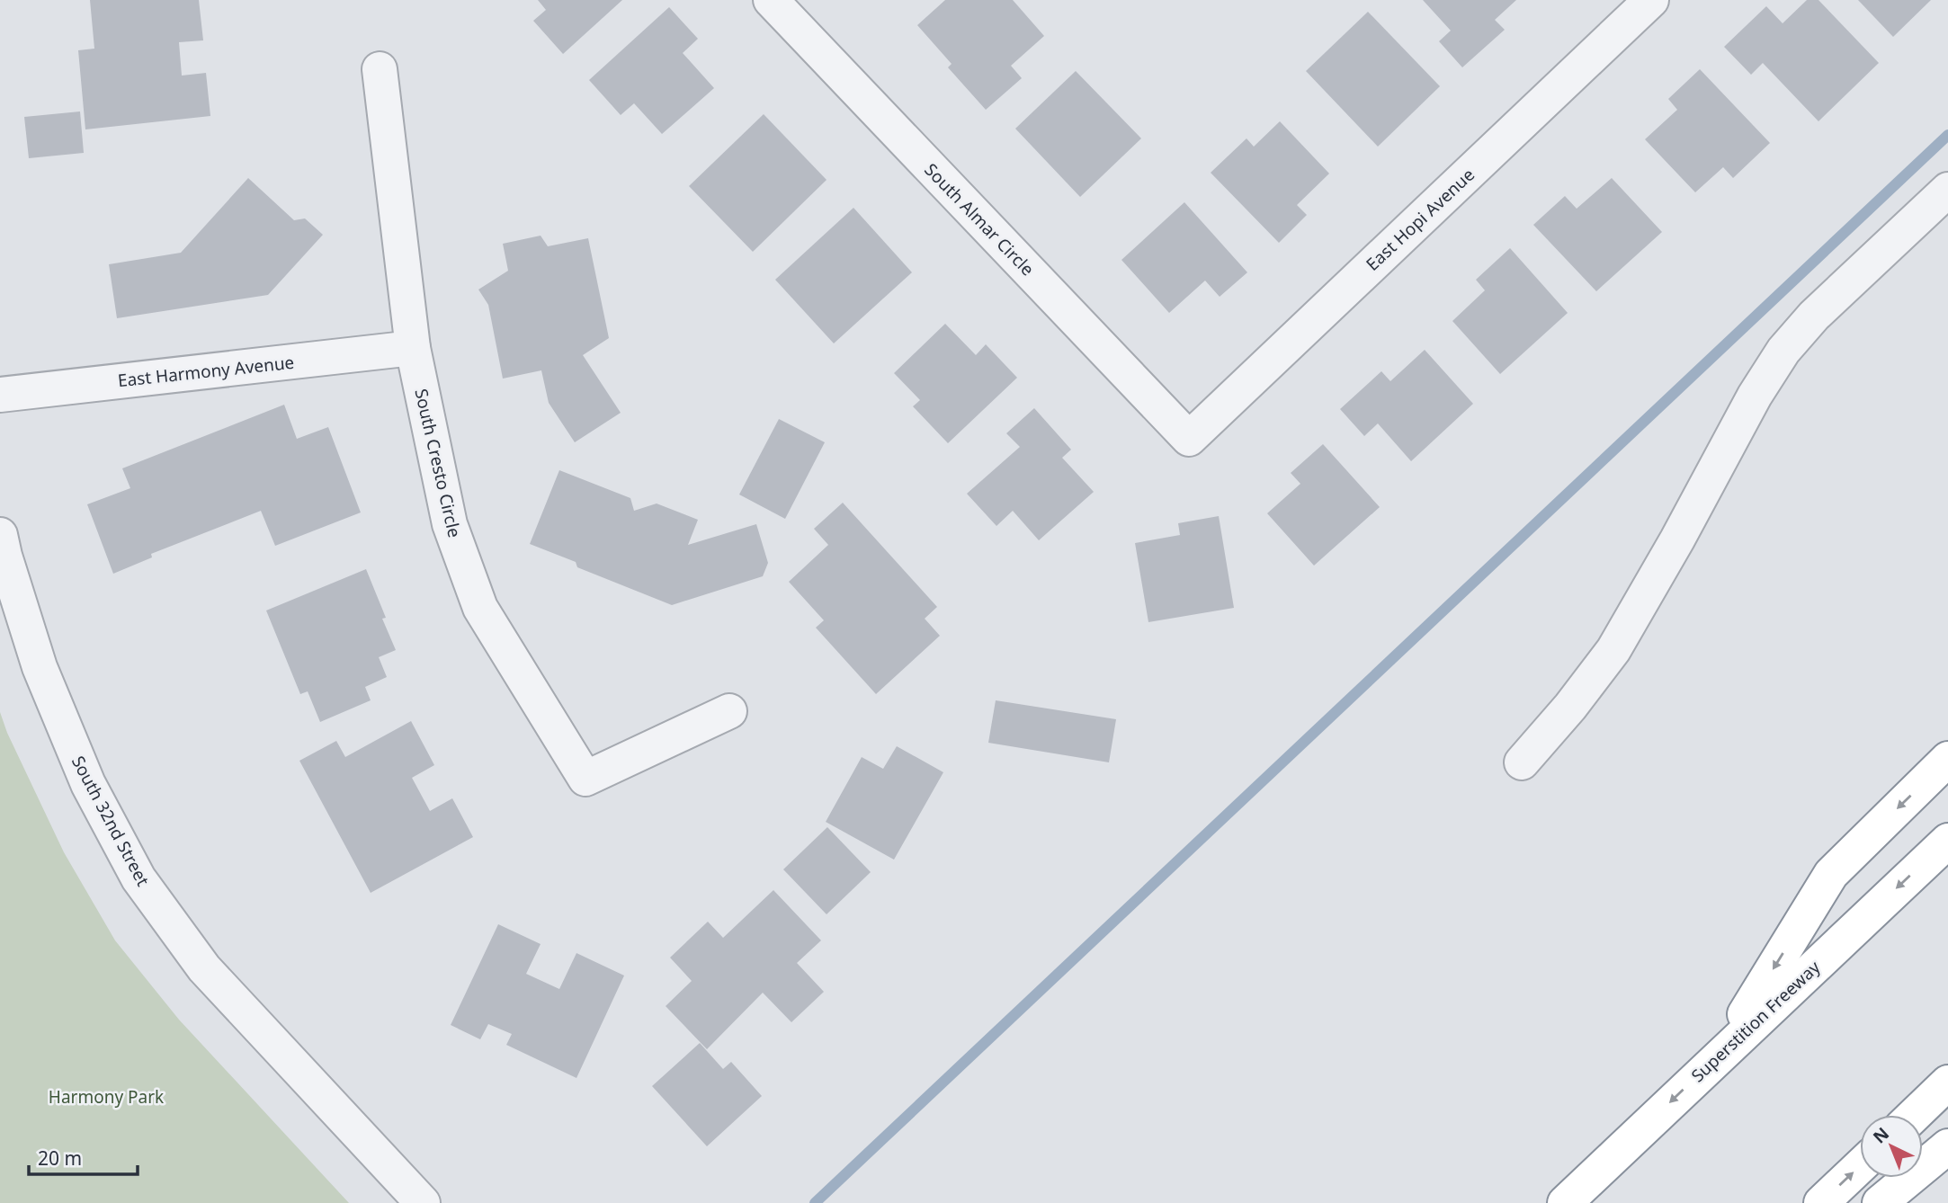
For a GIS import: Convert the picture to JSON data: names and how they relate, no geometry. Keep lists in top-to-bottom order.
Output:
{
  "streets": {
    "highway": ["Superstition Freeway"],
    "street": [
      "South Almar Circle",
      "East Hopi Avenue",
      "East Harmony Avenue",
      "South Cresto Circle",
      "South 32nd Street"
    ]
  },
  "crossings": [
    ["South Almar Circle", "East Hopi Avenue"],
    ["East Harmony Avenue", "South Cresto Circle"]
  ],
  "parks": ["Harmony Park"],
  "scale_bar": "20 m",
  "north": "top left"
}
